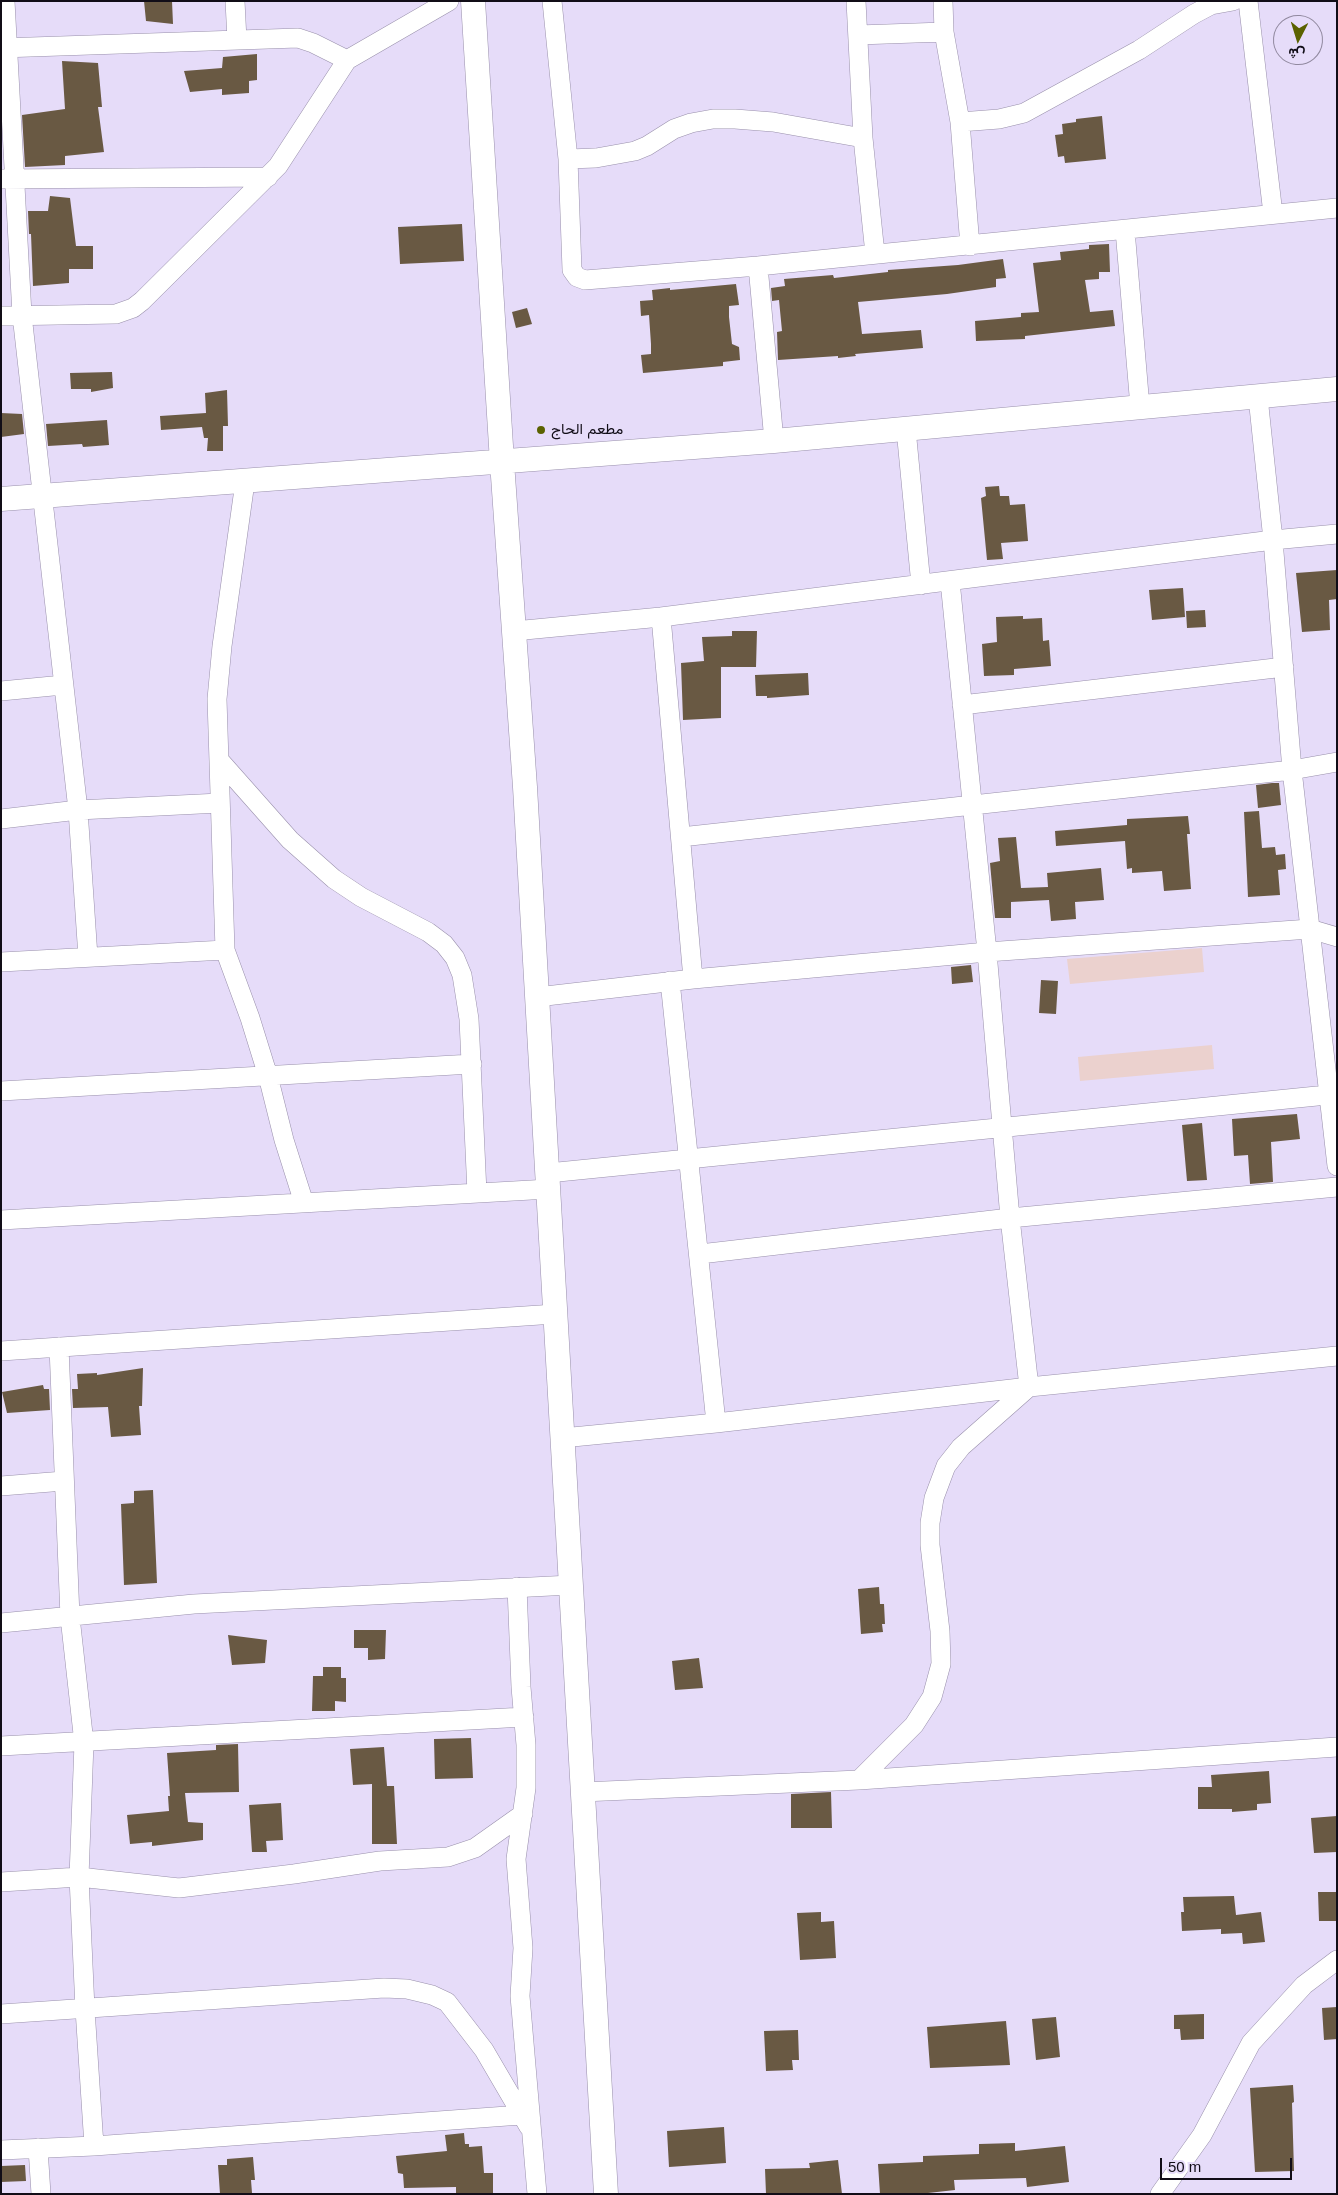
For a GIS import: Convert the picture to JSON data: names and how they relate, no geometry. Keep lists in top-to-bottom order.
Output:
{
  "places": ["مطعم الحاج"],
  "scale_bar": "50 m",
  "north": "bottom"
}
